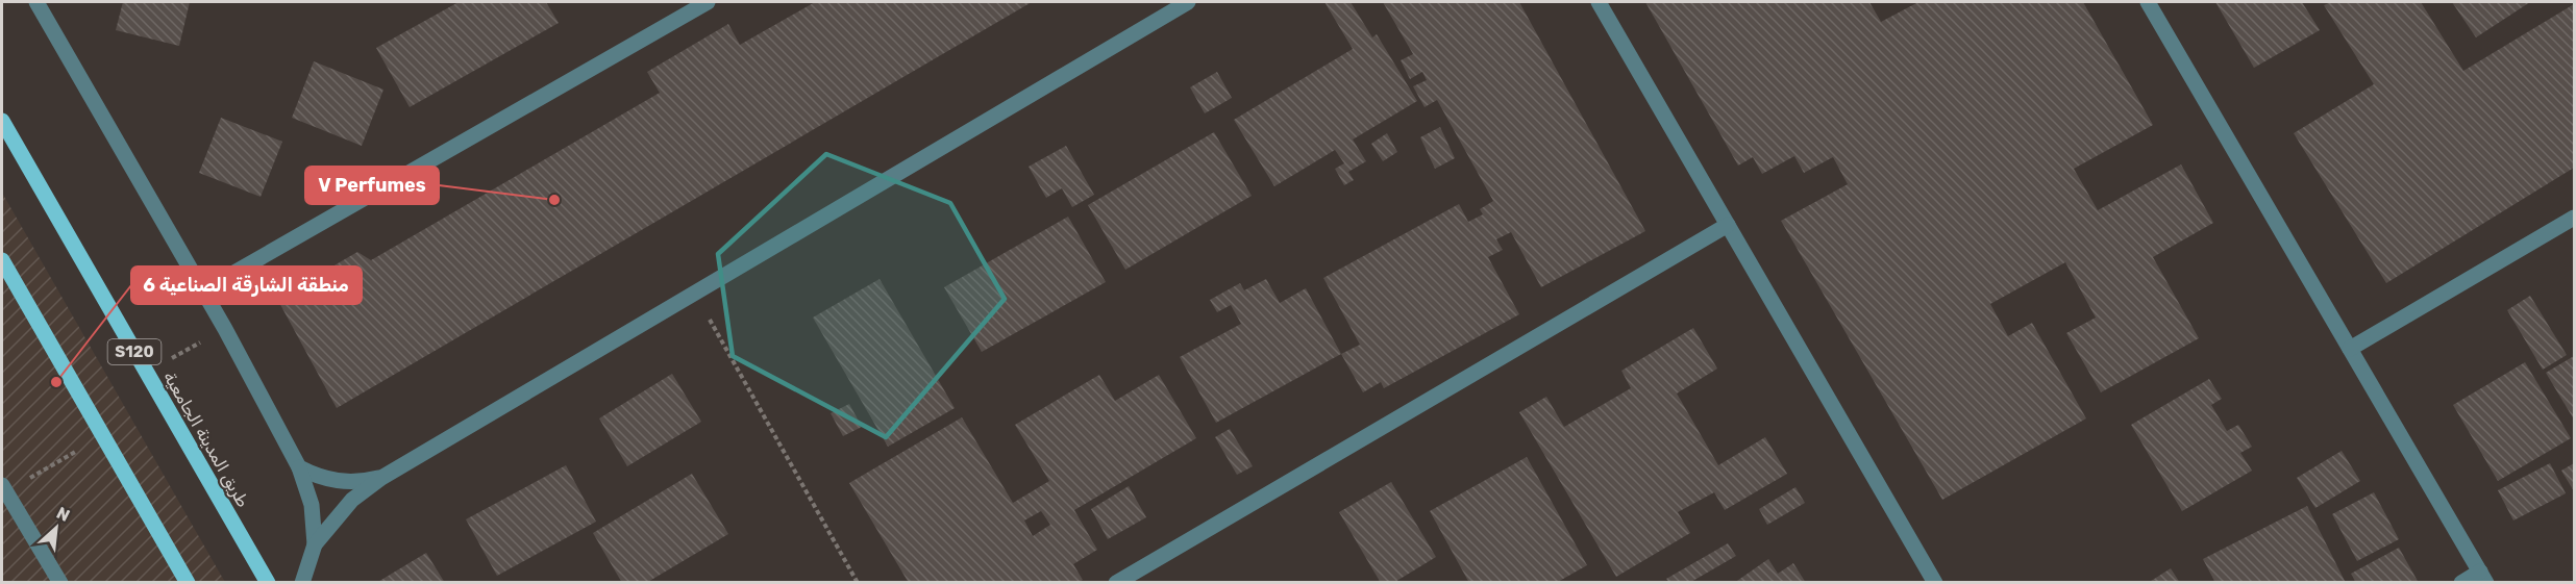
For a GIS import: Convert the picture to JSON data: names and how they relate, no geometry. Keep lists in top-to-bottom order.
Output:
{
  "streets": {
    "main road": ["S120", "طريق المدينة الجامعية"]
  },
  "places": ["V Perfumes", "منطقة الشارقة الصناعية 6"],
  "north": "top right"
}
